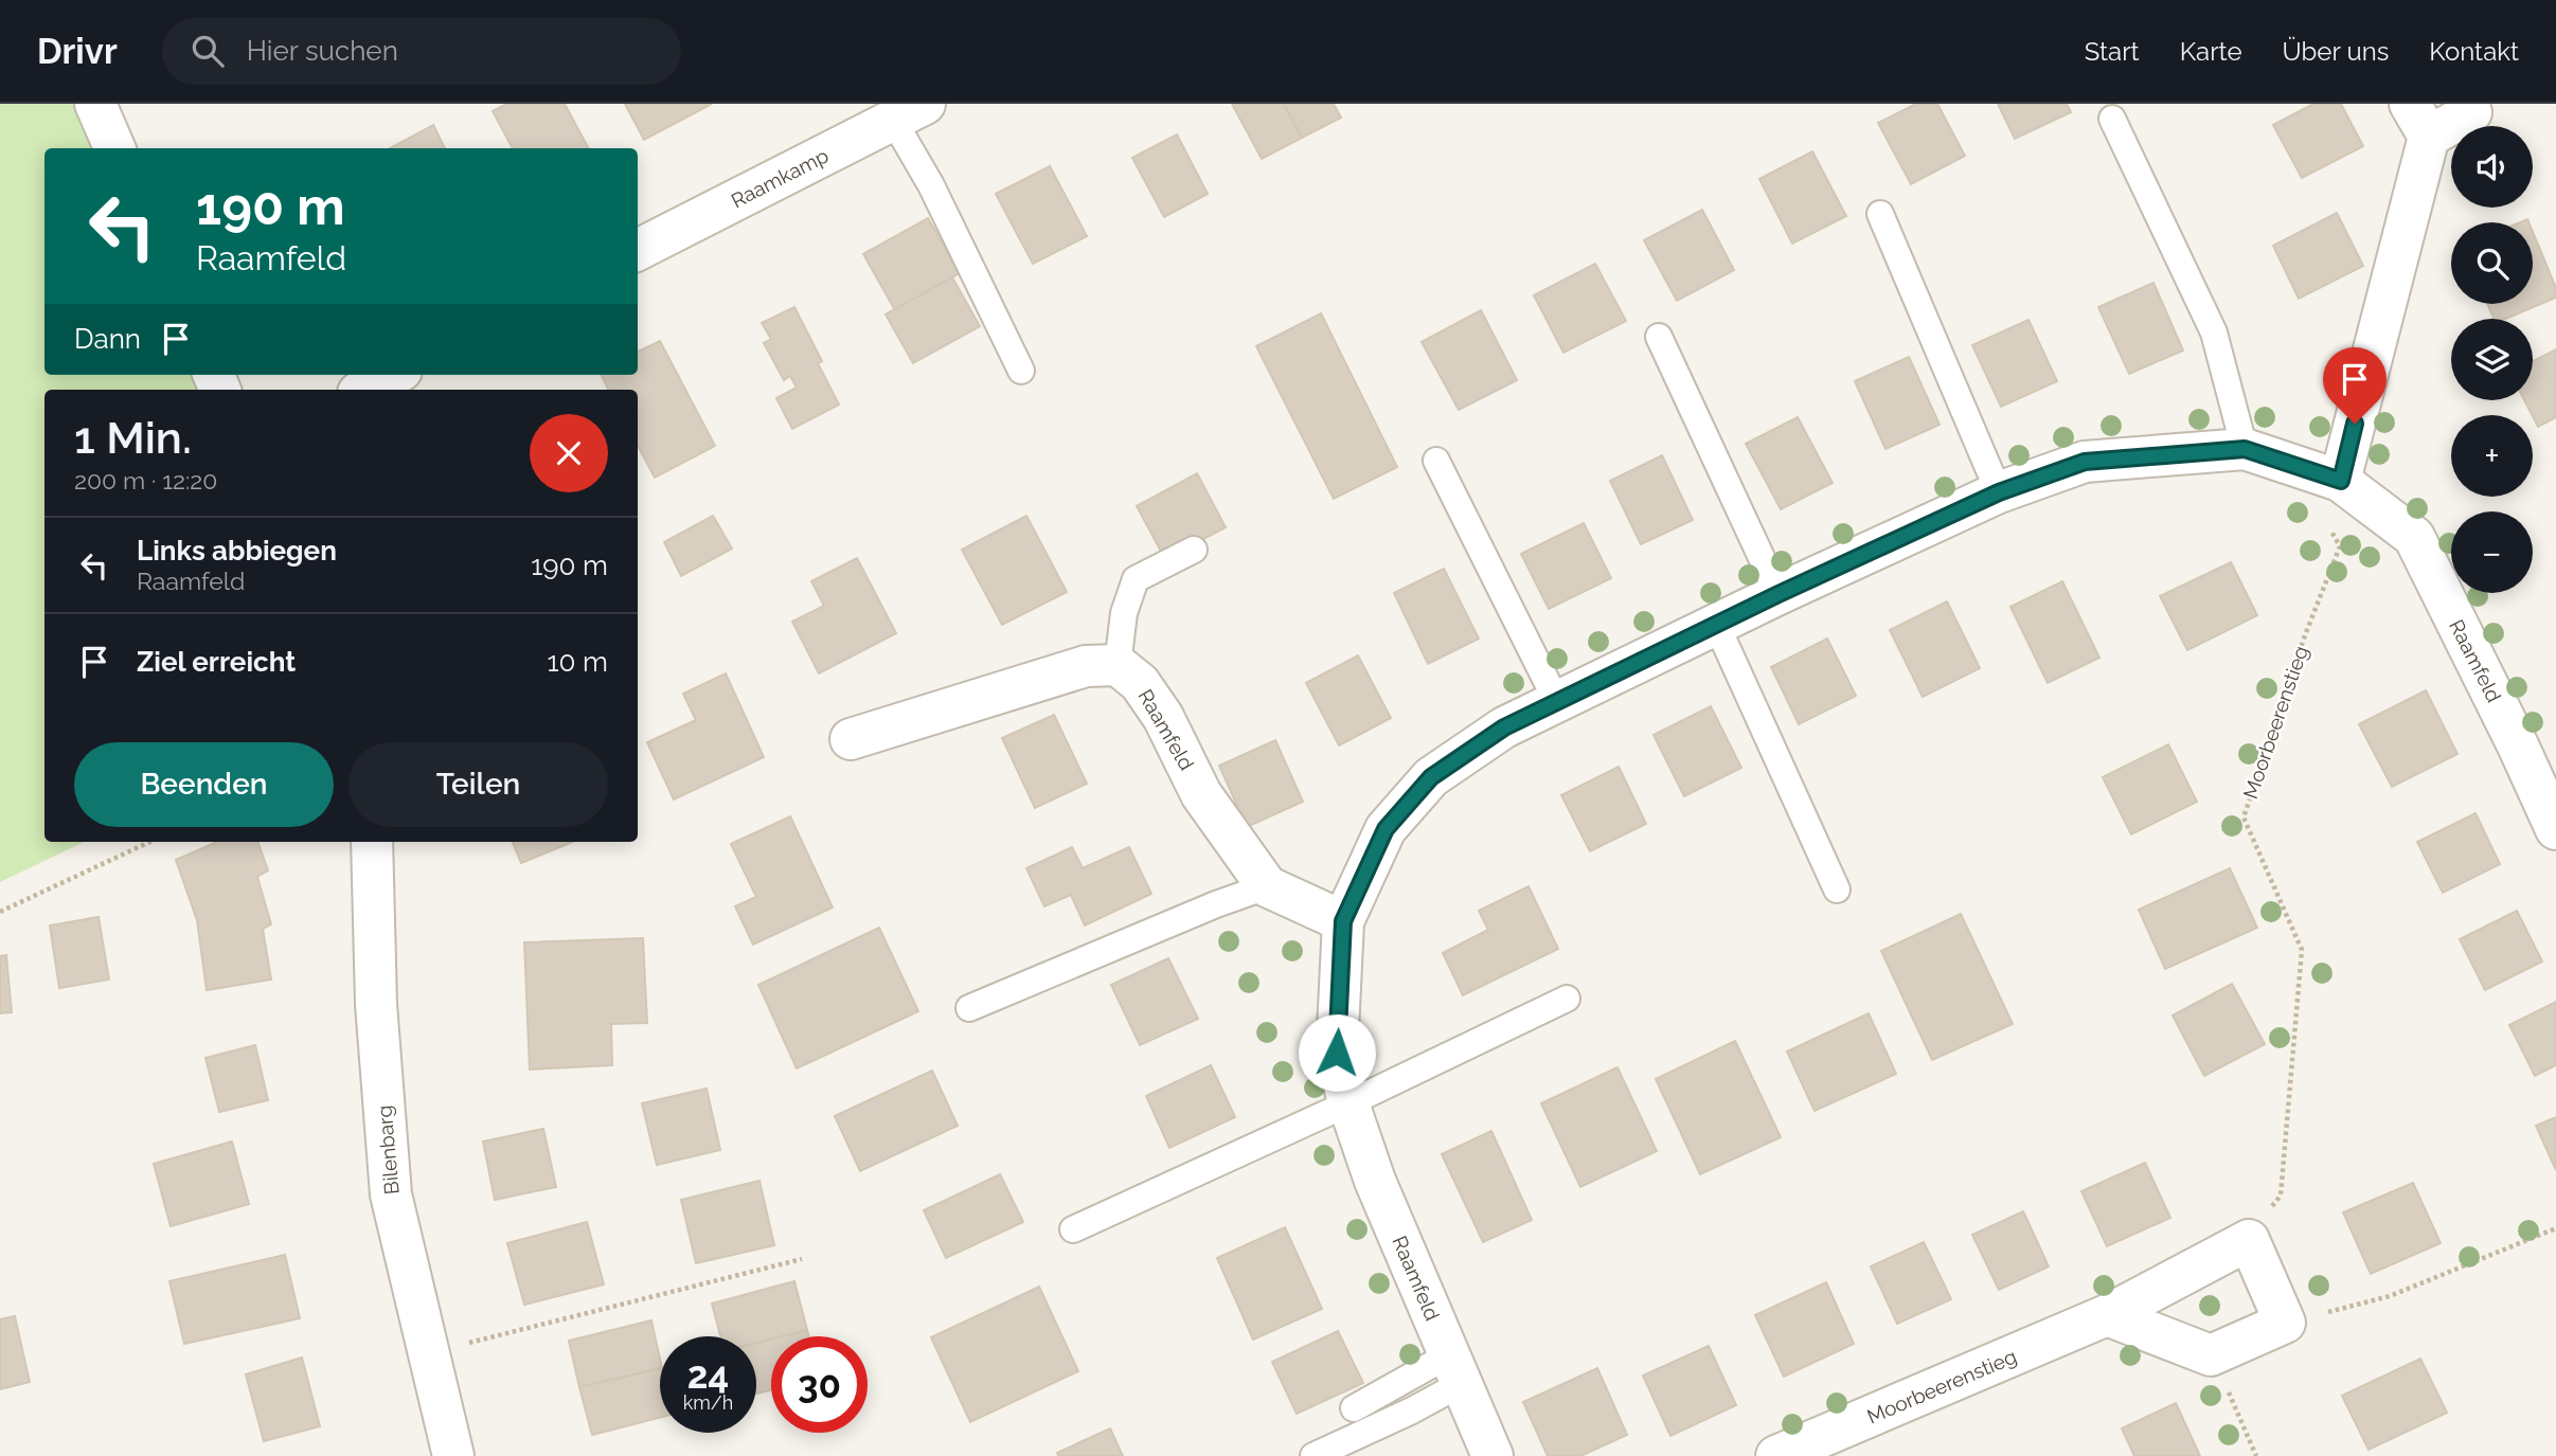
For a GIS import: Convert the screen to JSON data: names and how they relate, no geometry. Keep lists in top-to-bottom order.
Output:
{
  "streets": {
    "street": [
      "Raamkamp",
      "Raamfeld",
      "Moorbeerenstieg",
      "Bilenbarg"
    ]
  },
  "page": {
    "header": "Drivr",
    "search": "Hier suchen",
    "nav": [
      "Start",
      "Karte",
      "Über uns",
      "Kontakt"
    ],
    "map_buttons": ["+", "−"],
    "turn": ["190 m", "Raamfeld"],
    "then": "Dann",
    "heading": ["1 Min.", "200 m · 12:20"],
    "list": [
      {
        "name": "Links abbiegen",
        "note": "Raamfeld",
        "value": "190 m"
      },
      {
        "name": "Ziel erreicht",
        "value": "10 m"
      }
    ],
    "buttons": ["Beenden", "Teilen"],
    "speed": "24 km/h",
    "limit": "30"
  }
}
